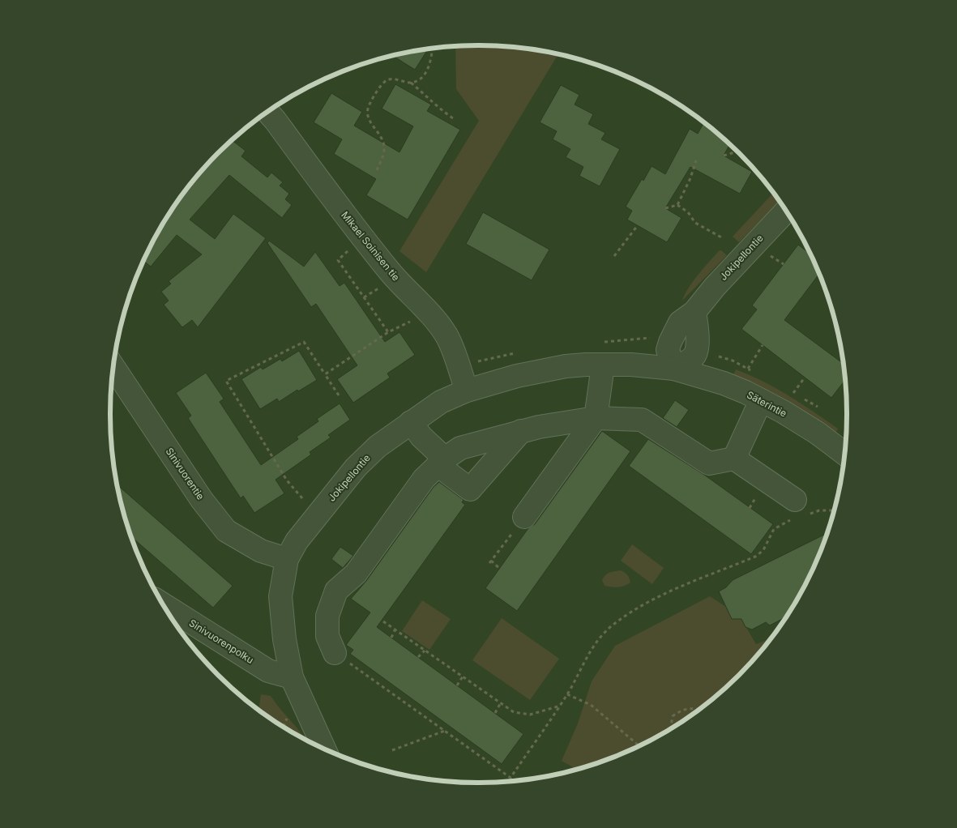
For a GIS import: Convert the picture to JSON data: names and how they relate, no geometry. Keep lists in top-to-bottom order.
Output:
{
  "streets": {
    "street": [
      "Mikael Soinisen tie",
      "Jokipellontie",
      "Säterintie",
      "Sinivuorentie",
      "Sinivuorenpolku"
    ]
  },
  "crossings": [
    ["Mikael Soinisen tie", "Jokipellontie"],
    ["Jokipellontie", "Säterintie"],
    ["Jokipellontie", "Sinivuorentie"],
    ["Jokipellontie", "Sinivuorenpolku"]
  ]
}
